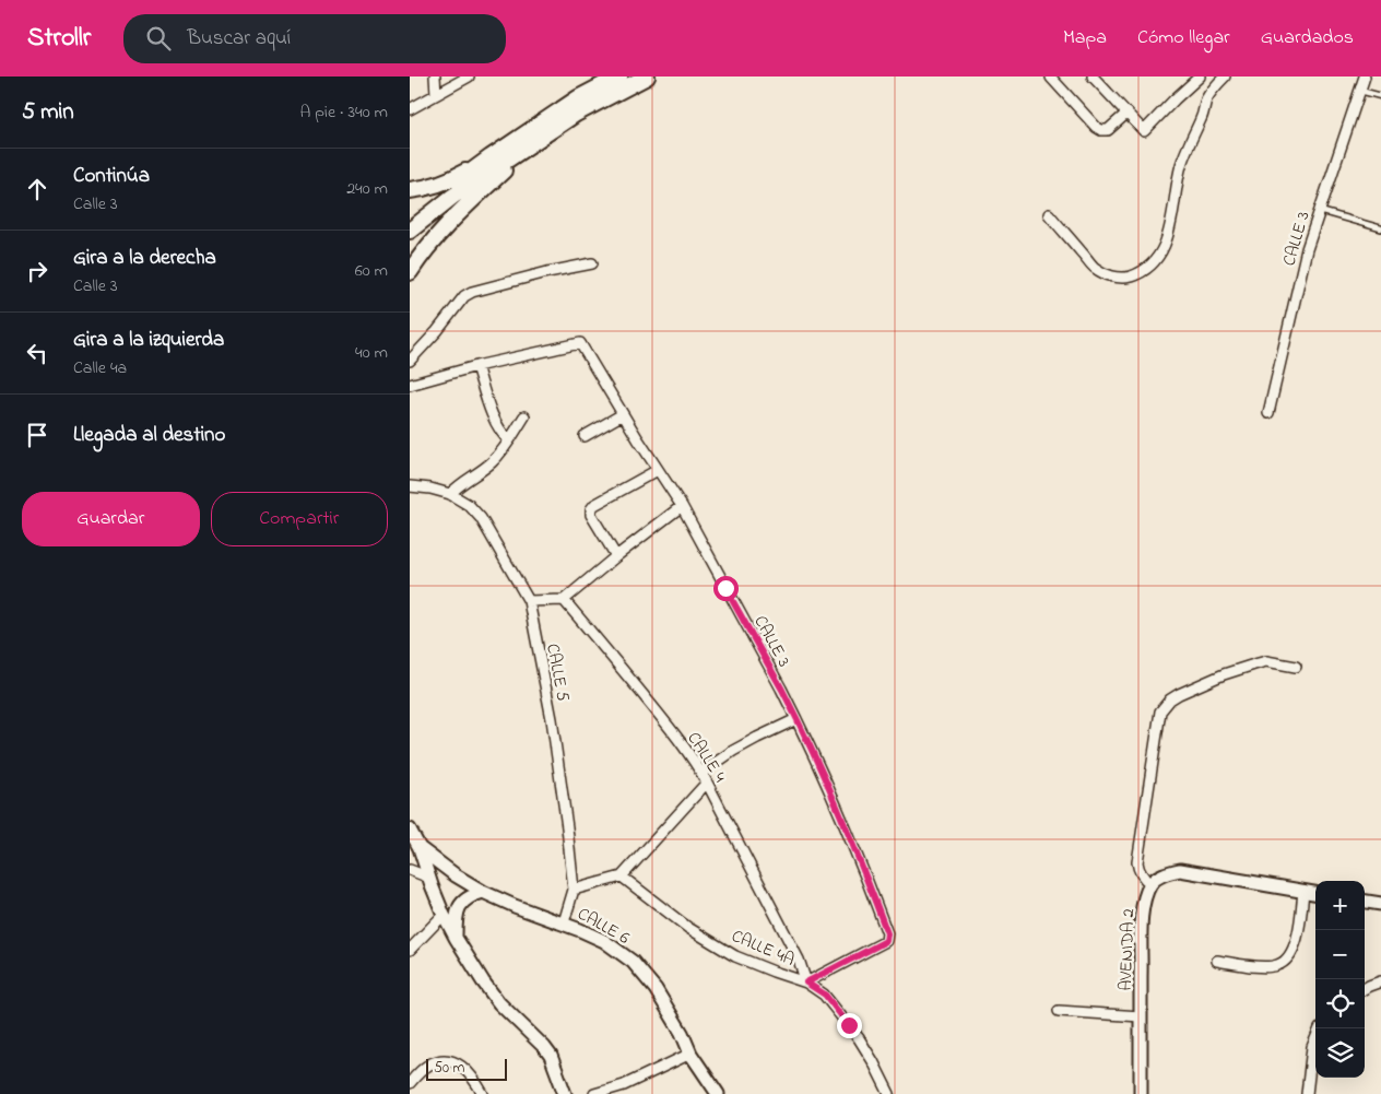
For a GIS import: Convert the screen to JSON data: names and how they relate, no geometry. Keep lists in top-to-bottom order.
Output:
{
  "streets": {
    "street": [
      "CALLE 3",
      "CALLE 5",
      "CALLE 4",
      "CALLE 6",
      "CALLE 4A",
      "AVENIDA 2"
    ]
  },
  "crossings": [
    ["CALLE 3", "CALLE 4"],
    ["CALLE 3", "CALLE 4A"],
    ["CALLE 5", "CALLE 6"],
    ["CALLE 4", "CALLE 4A"]
  ],
  "scale_bar": "50 m",
  "page": {
    "header": "Strollr",
    "search": "Buscar aquí",
    "nav": ["Mapa", "Cómo llegar", "Guardados"],
    "heading": ["5 min", "A pie · 340 m"],
    "list": [
      ["Continúa", "Calle 3", "240 m"],
      ["Gira a la derecha", "Calle 3", "60 m"],
      ["Gira a la izquierda", "Calle 4a", "40 m"],
      "Llegada al destino"
    ],
    "buttons": ["Guardar", "Compartir"],
    "map_buttons": ["+", "−"],
    "scale": "50 m"
  }
}
